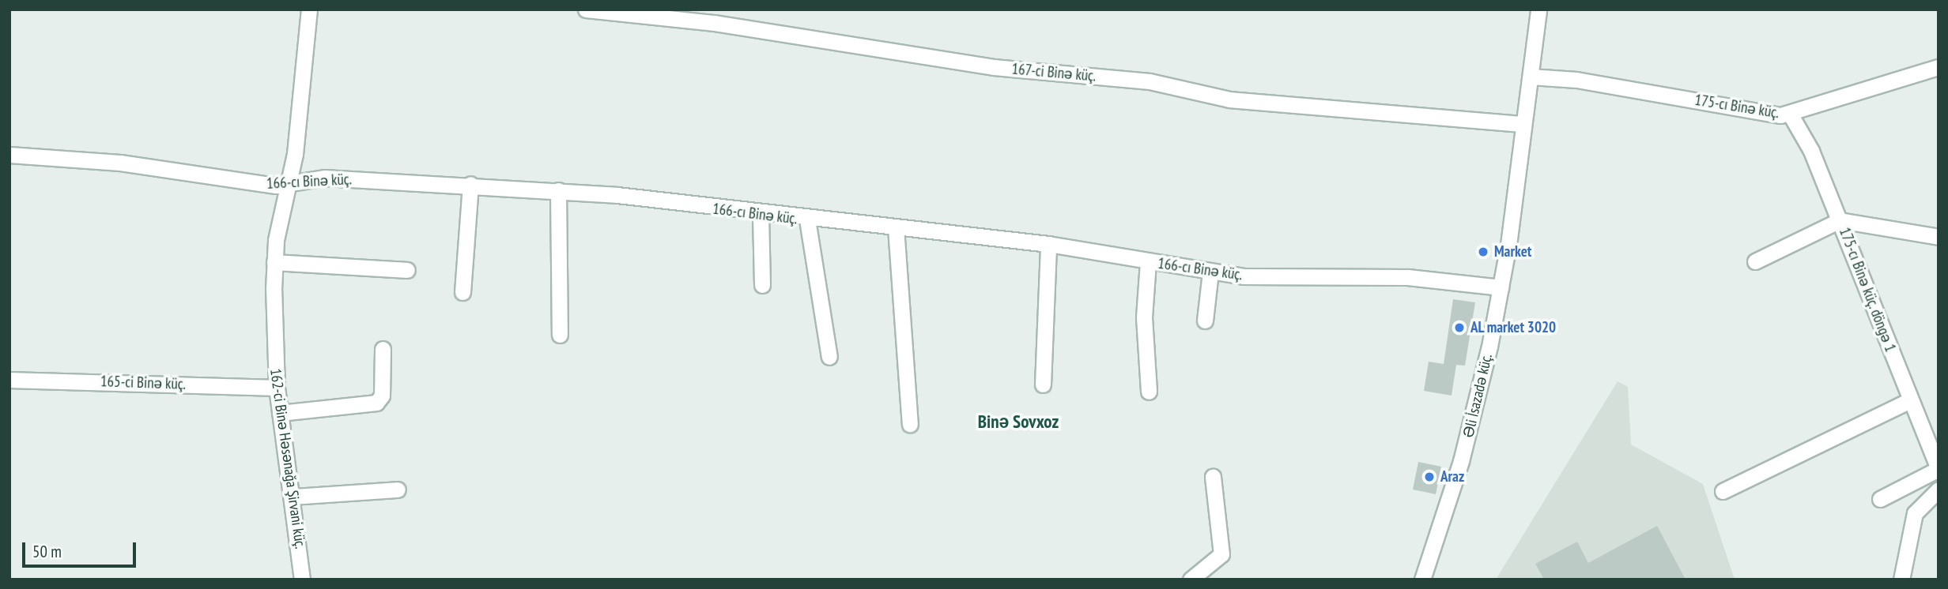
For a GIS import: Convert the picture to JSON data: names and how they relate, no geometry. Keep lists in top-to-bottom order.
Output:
{
  "streets": {
    "street": [
      "167-ci Binə küç.",
      "175-cı Binə küç.",
      "166-cı Binə küç.",
      "175-cı Binə küç. döngə 1",
      "165-ci Binə küç.",
      "Əli İsazadə küç.",
      "162-ci Binə Həsənağa Şirvani küç."
    ]
  },
  "crossings": [
    ["167-ci Binə küç.", "Əli İsazadə küç."],
    ["175-cı Binə küç.", "175-cı Binə küç. döngə 1"],
    ["175-cı Binə küç.", "Əli İsazadə küç."],
    ["166-cı Binə küç.", "Əli İsazadə küç."],
    ["166-cı Binə küç.", "162-ci Binə Həsənağa Şirvani küç."],
    ["165-ci Binə küç.", "162-ci Binə Həsənağa Şirvani küç."]
  ],
  "districts": ["Binə Sovxoz"],
  "places": ["Market", "AL market 3020", "Araz"],
  "scale_bar": "50 m"
}
